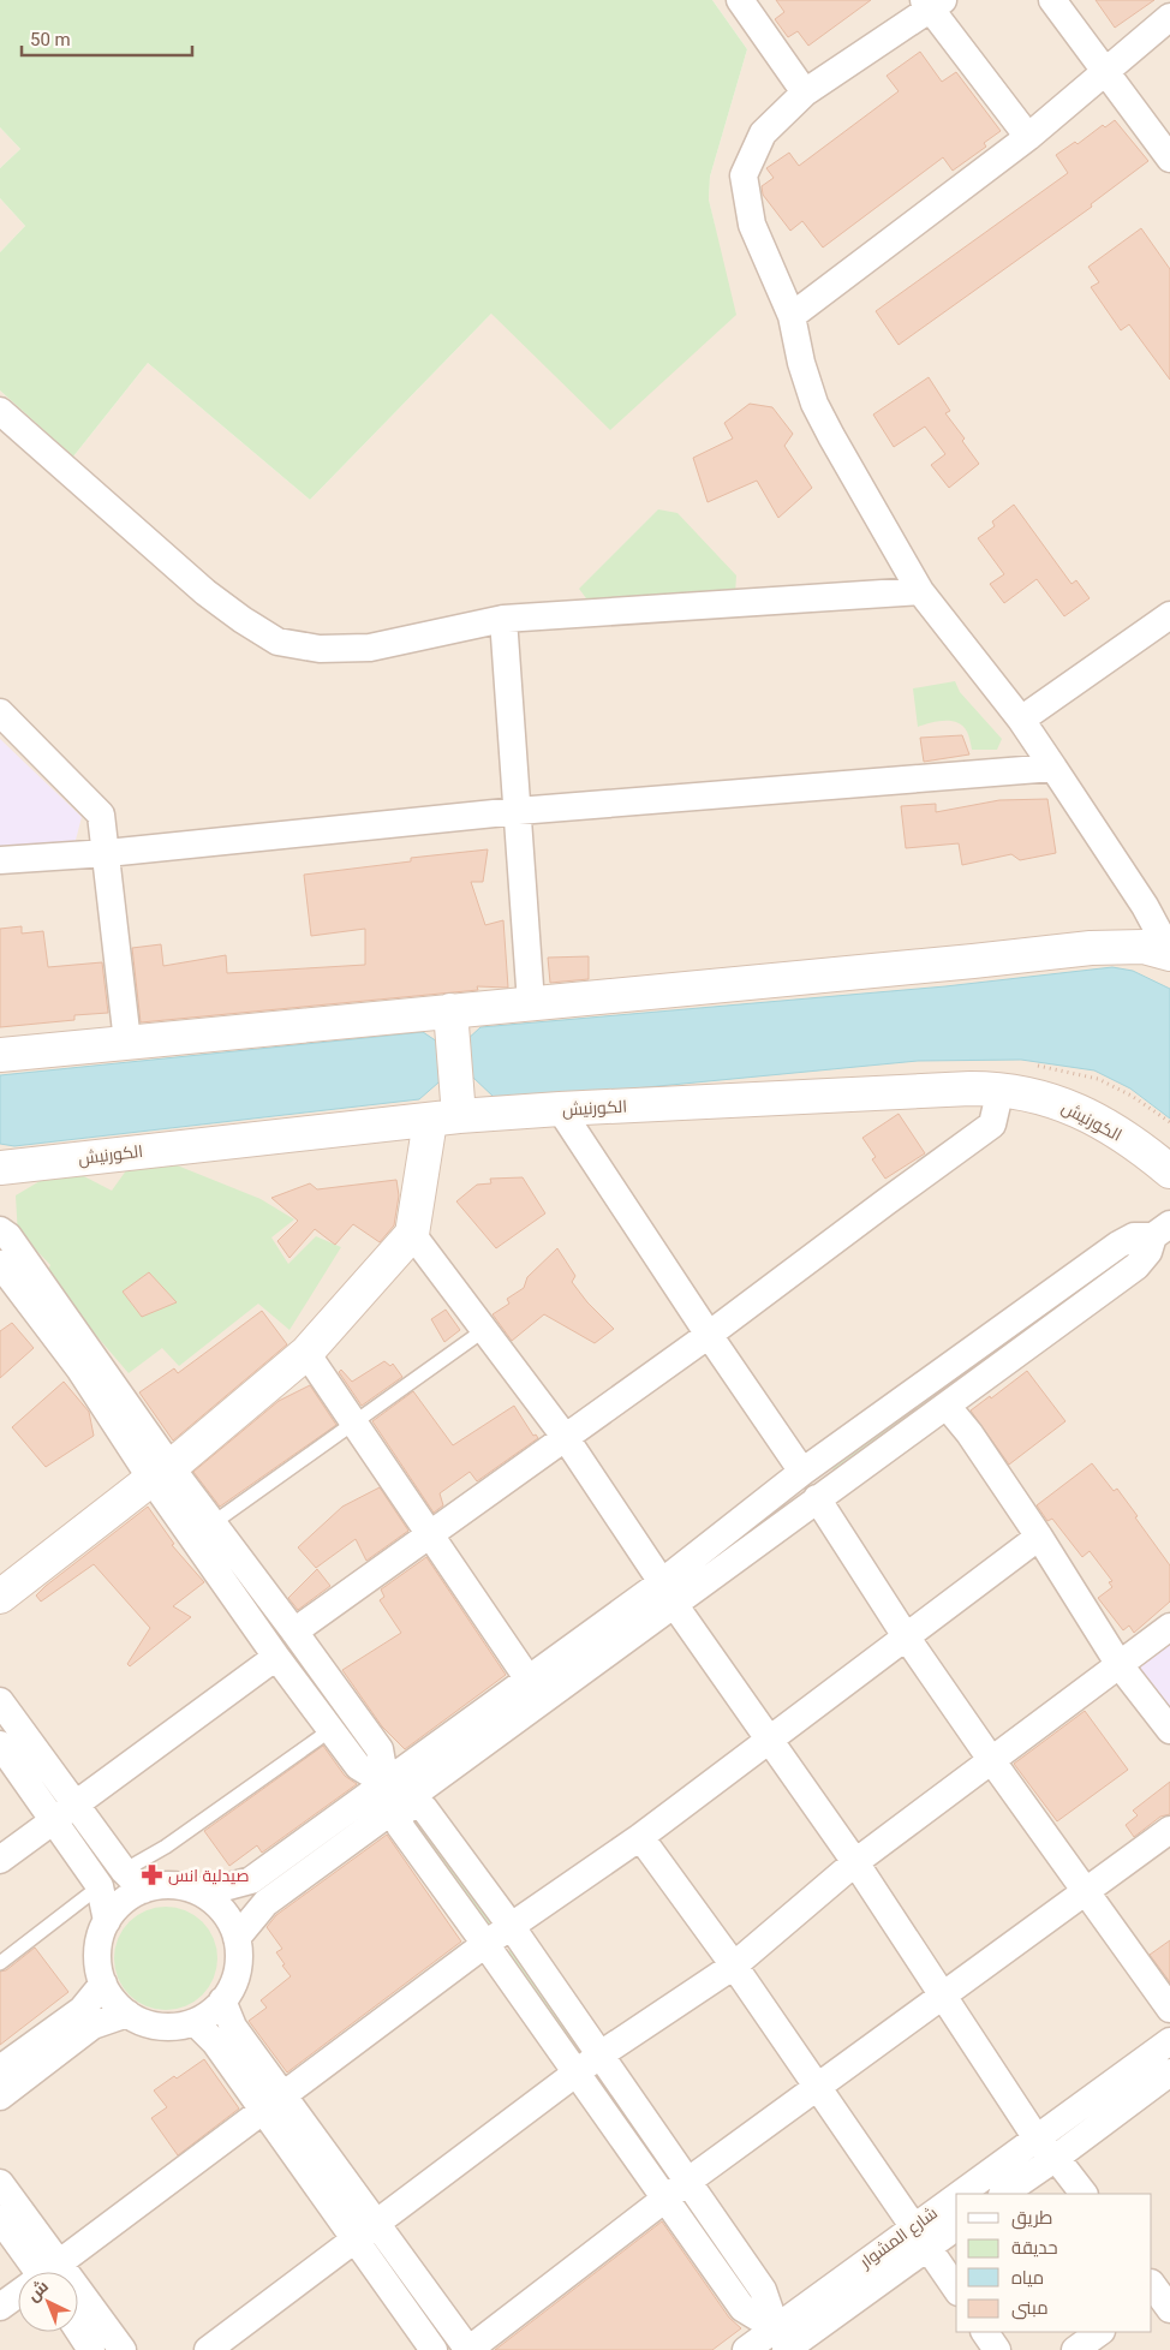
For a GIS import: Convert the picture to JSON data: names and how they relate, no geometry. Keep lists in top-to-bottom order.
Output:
{
  "streets": {
    "main road": ["الكورنيش"],
    "street": ["شارع المشوار"]
  },
  "places": {
    "pharmacy": ["صيدلية انس"]
  },
  "legend": [
    "طريق",
    "حديقة",
    "مياه",
    "مبنى"
  ],
  "scale_bar": "50 m",
  "north": "top left"
}
